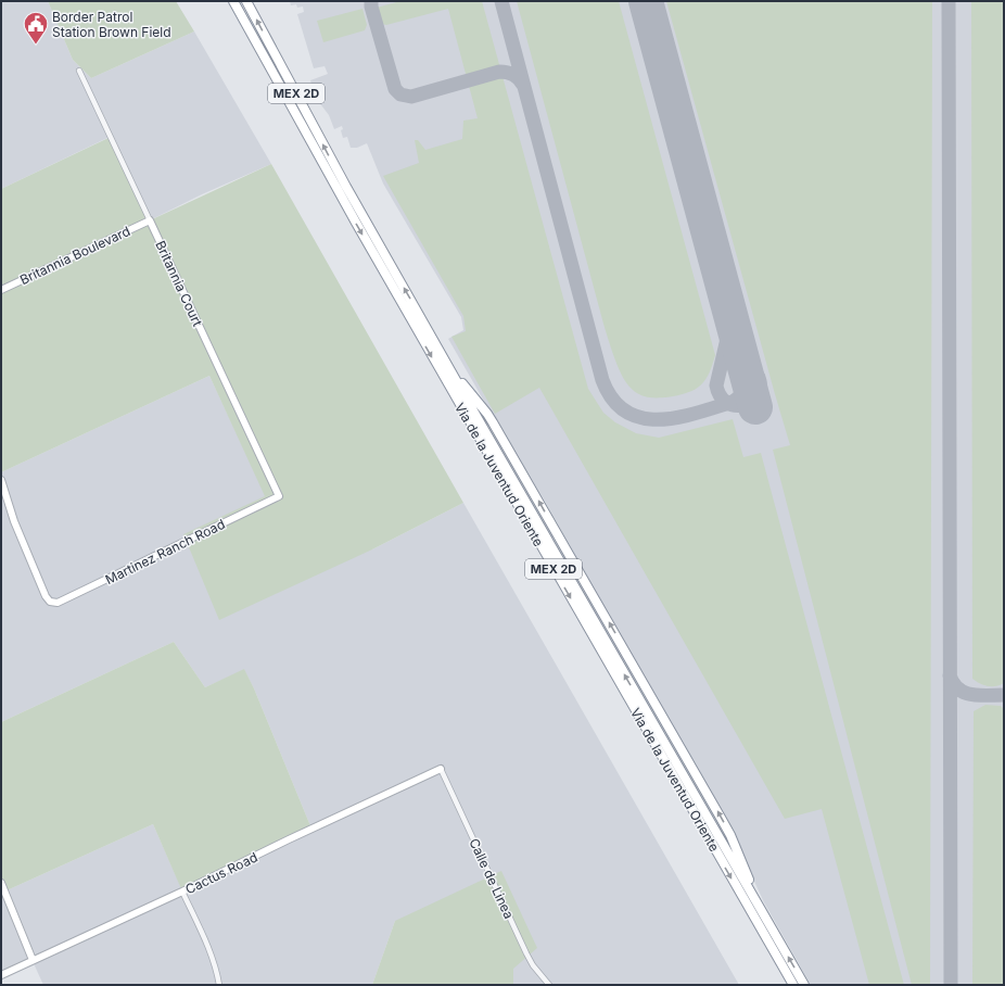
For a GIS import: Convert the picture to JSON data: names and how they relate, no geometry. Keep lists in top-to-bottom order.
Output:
{
  "streets": {
    "highway": ["MEX 2D", "Via de la Juventud Oriente"],
    "street": [
      "Britannia Boulevard",
      "Britannia Court",
      "Martinez Ranch Road",
      "Cactus Road",
      "Calle de Linea"
    ]
  },
  "crossings": [
    ["Britannia Boulevard", "Britannia Court"],
    ["Britannia Court", "Martinez Ranch Road"],
    ["Cactus Road", "Calle de Linea"]
  ],
  "places": {
    "public building": ["Border Patrol Station Brown Field"]
  }
}
